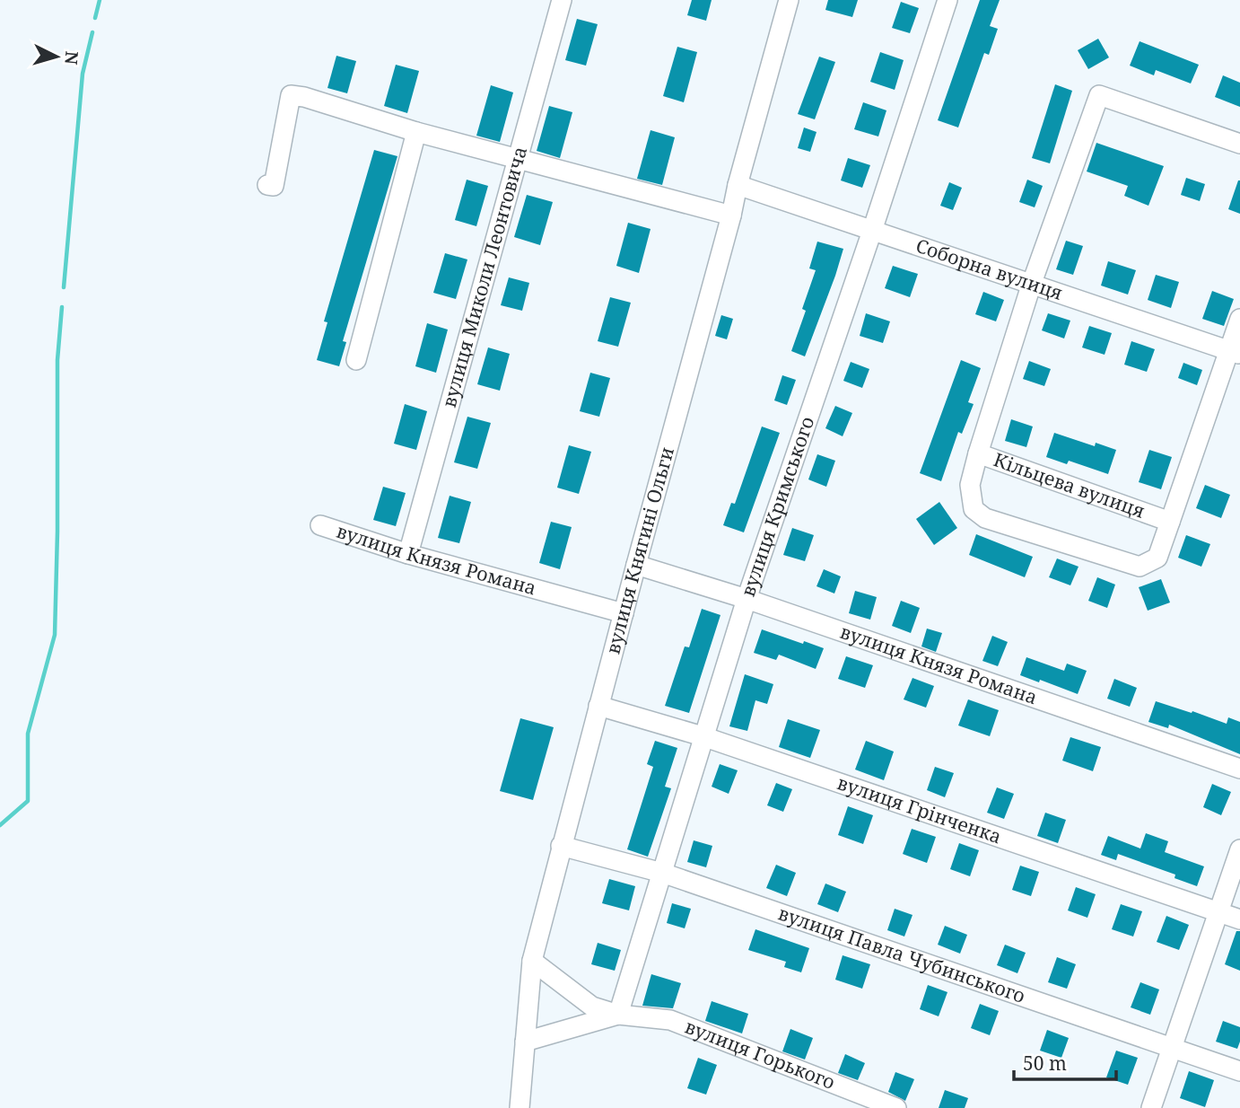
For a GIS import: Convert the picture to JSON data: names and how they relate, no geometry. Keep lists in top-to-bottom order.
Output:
{
  "streets": {
    "street": [
      "Соборна вулиця",
      "вулиця Миколи Леонтовича",
      "Кільцева вулиця",
      "вулиця Кримського",
      "вулиця Княгині Ольги",
      "вулиця Князя Романа",
      "вулиця Грінченка",
      "вулиця Павла Чубинського",
      "вулиця Горького"
    ]
  },
  "crossings": [
    ["Соборна вулиця", "Кільцева вулиця"],
    ["Соборна вулиця", "вулиця Кримського"],
    ["Соборна вулиця", "вулиця Княгині Ольги"],
    ["вулиця Миколи Леонтовича", "вулиця Князя Романа"],
    ["вулиця Кримського", "вулиця Князя Романа"],
    ["вулиця Кримського", "вулиця Грінченка"],
    ["вулиця Кримського", "вулиця Павла Чубинського"],
    ["вулиця Кримського", "вулиця Горького"],
    ["вулиця Княгині Ольги", "вулиця Князя Романа"],
    ["вулиця Княгині Ольги", "вулиця Грінченка"],
    ["вулиця Княгині Ольги", "вулиця Павла Чубинського"]
  ],
  "scale_bar": "50 m",
  "north": "right"
}
